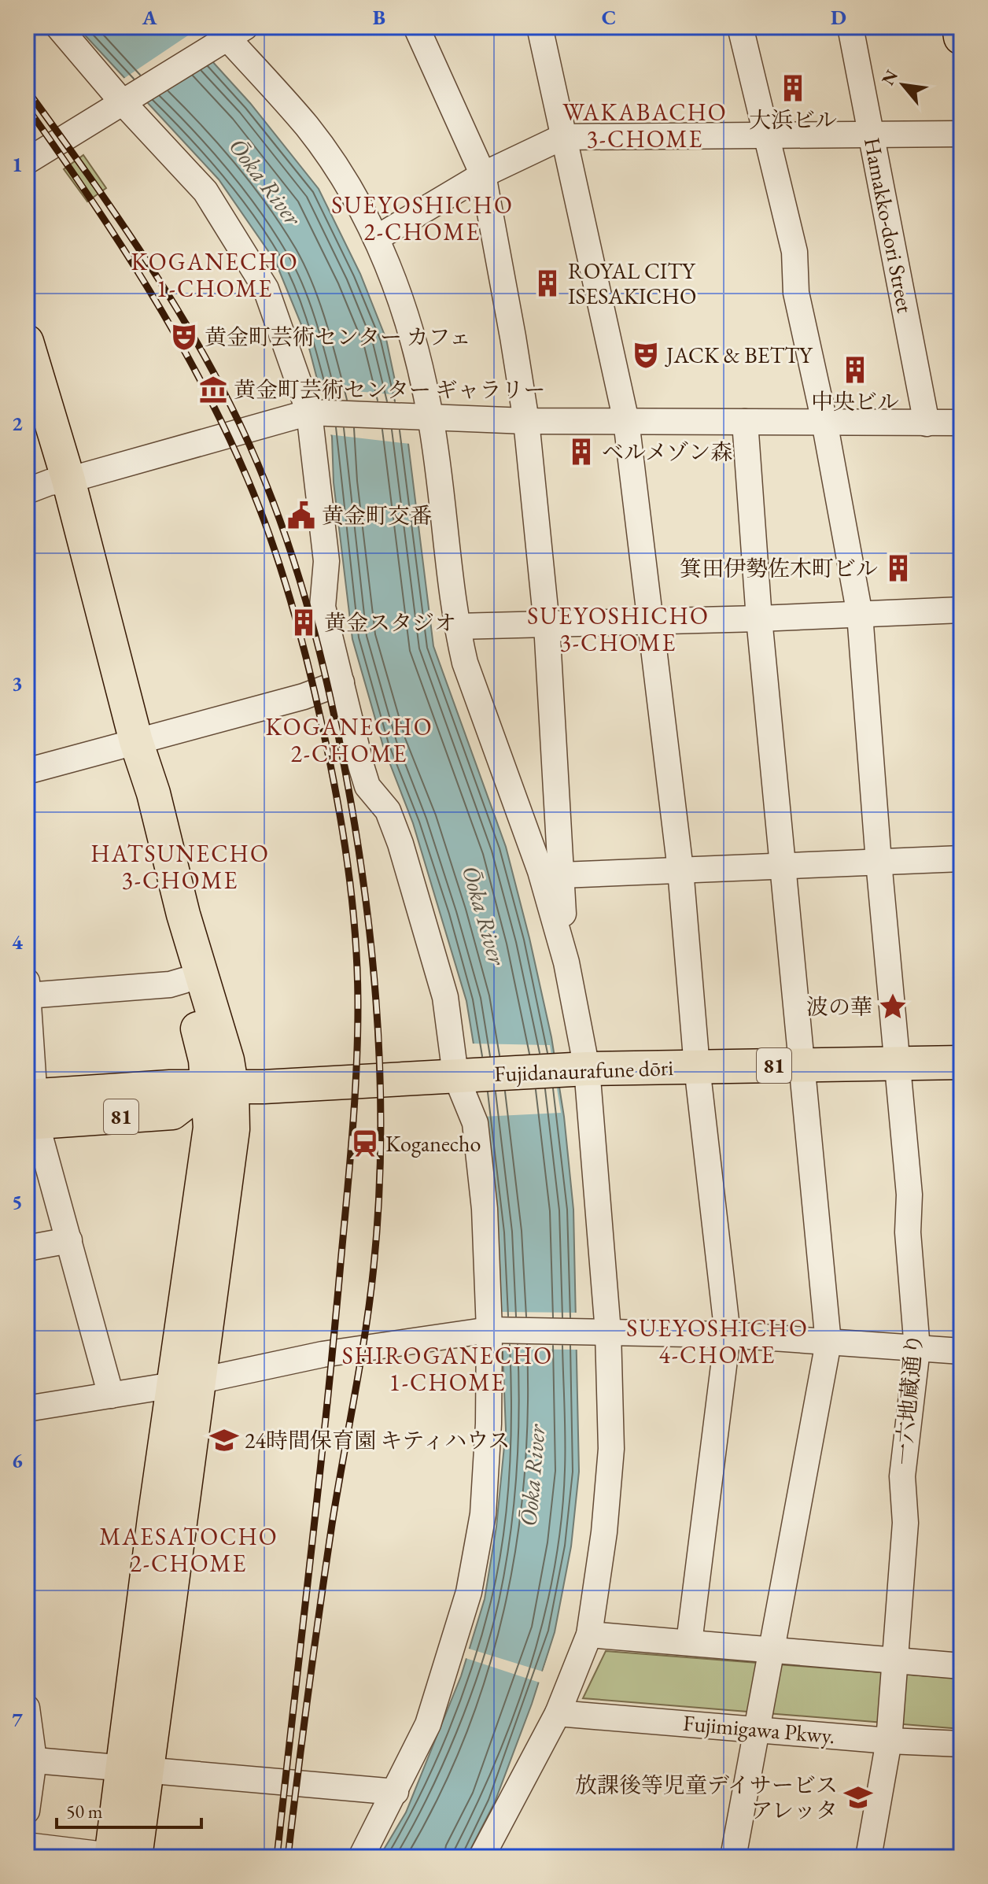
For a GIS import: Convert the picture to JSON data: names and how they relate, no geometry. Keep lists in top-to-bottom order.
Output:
{
  "streets": {
    "main road": ["81", "Fujidanaurafune dōri"],
    "street": ["Hamakko-dori Street", "一六地蔵通り", "Fujimigawa Pkwy."]
  },
  "crossings": [
    ["81", "Fujidanaurafune dōri"],
    ["Fujidanaurafune dōri", "一六地蔵通り"],
    ["一六地蔵通り", "Fujimigawa Pkwy."]
  ],
  "districts": [
    "WAKABACHO 3-CHOME",
    "SUEYOSHICHO 2-CHOME",
    "KOGANECHO 1-CHOME",
    "SUEYOSHICHO 3-CHOME",
    "KOGANECHO 2-CHOME",
    "HATSUNECHO 3-CHOME",
    "SUEYOSHICHO 4-CHOME",
    "SHIROGANECHO 1-CHOME",
    "MAESATOCHO 2-CHOME"
  ],
  "water": ["Ōoka River"],
  "places": {
    "building": [
      "大浜ビル",
      "ROYAL CITY ISESAKICHO",
      "中央ビル",
      "ベルメゾン森",
      "箕田伊勢佐木町ビル",
      "黄金スタジオ"
    ],
    "theatre": ["黄金町芸術センター カフェ", "JACK & BETTY"],
    "museum": ["黄金町芸術センター ギャラリー"],
    "public building": ["黄金町交番"],
    "place": ["波の華"],
    "station": ["Koganecho"],
    "school or university": ["24時間保育園 キティハウス", "放課後等児童デイサービス アレッタ"]
  },
  "scale_bar": "50 m",
  "north": "top left",
  "grid": {
    "columns": [
      "A",
      "B",
      "C",
      "D"
    ],
    "rows": [
      "1",
      "2",
      "3",
      "4",
      "5",
      "6",
      "7"
    ]
  }
}
